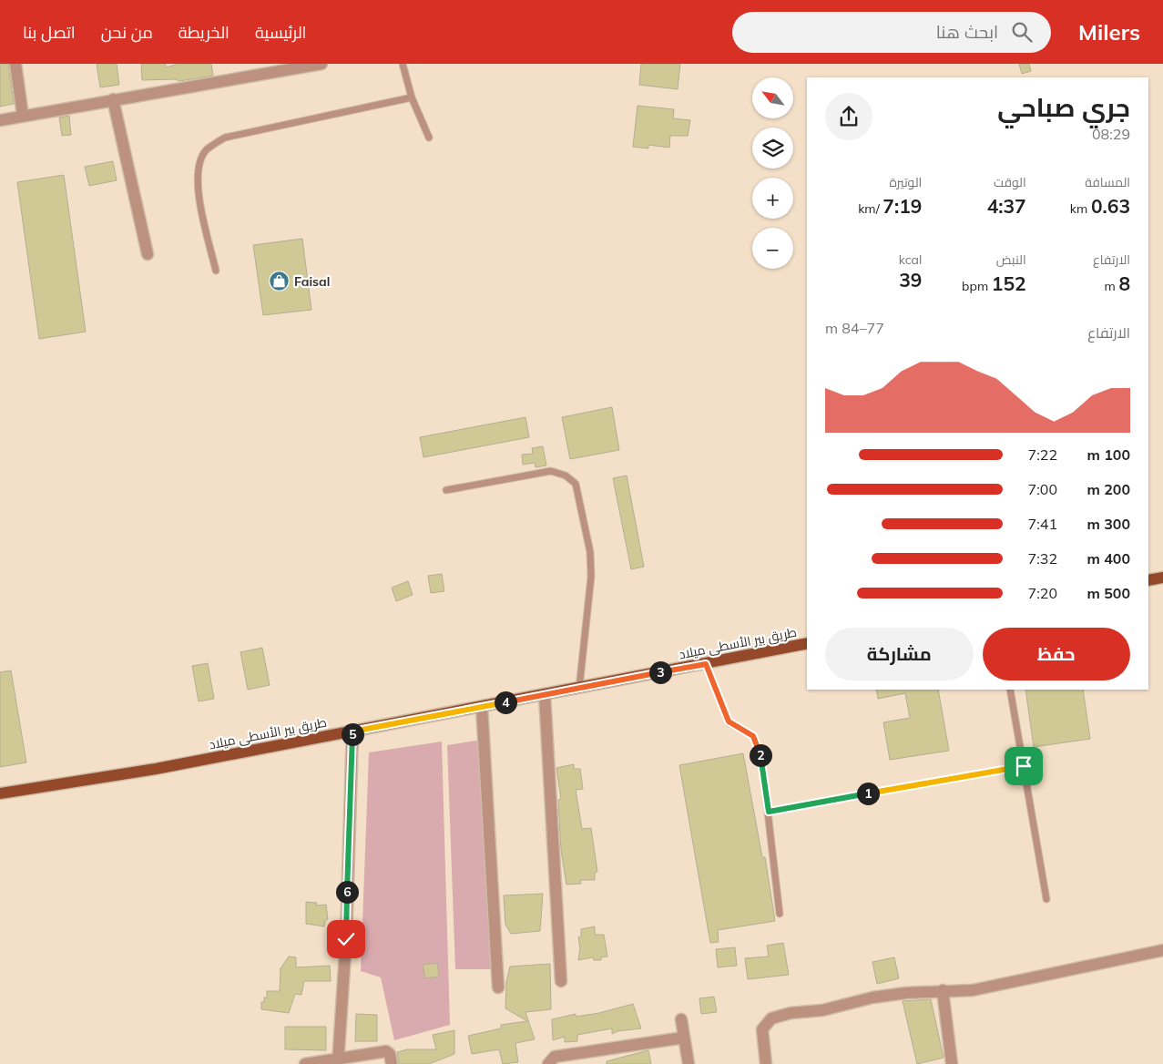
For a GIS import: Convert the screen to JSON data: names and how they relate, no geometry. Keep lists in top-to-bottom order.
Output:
{
  "streets": {
    "main road": ["طريق بير الأسطى ميلاد"]
  },
  "places": {
    "shop": ["Faisal"]
  },
  "north": "top left",
  "page": {
    "header": "Milers",
    "search": "ابحث هنا",
    "nav": [
      "الرئيسية",
      "الخريطة",
      "من نحن",
      "اتصل بنا"
    ],
    "map_buttons": ["+", "−"],
    "heading": ["جري صباحي", "08:29"],
    "stats": [
      ["المسافة", "0.63 km"],
      ["الوقت", "4:37"],
      ["الوتيرة", "7:19 /km"],
      ["الارتفاع", "8 m"],
      ["النبض", "152 bpm"],
      ["kcal", "39"]
    ],
    "chart": ["الارتفاع", "77–84 m"],
    "list": [
      {
        "name": "100 m",
        "note": "7:22"
      },
      {
        "name": "200 m",
        "note": "7:00"
      },
      {
        "name": "300 m",
        "note": "7:41"
      },
      {
        "name": "400 m",
        "note": "7:32"
      },
      {
        "name": "500 m",
        "note": "7:20"
      }
    ],
    "buttons": ["حفظ", "مشاركة"],
    "pins": [
      "3",
      "4",
      "5",
      "2",
      "1",
      "6"
    ]
  }
}
